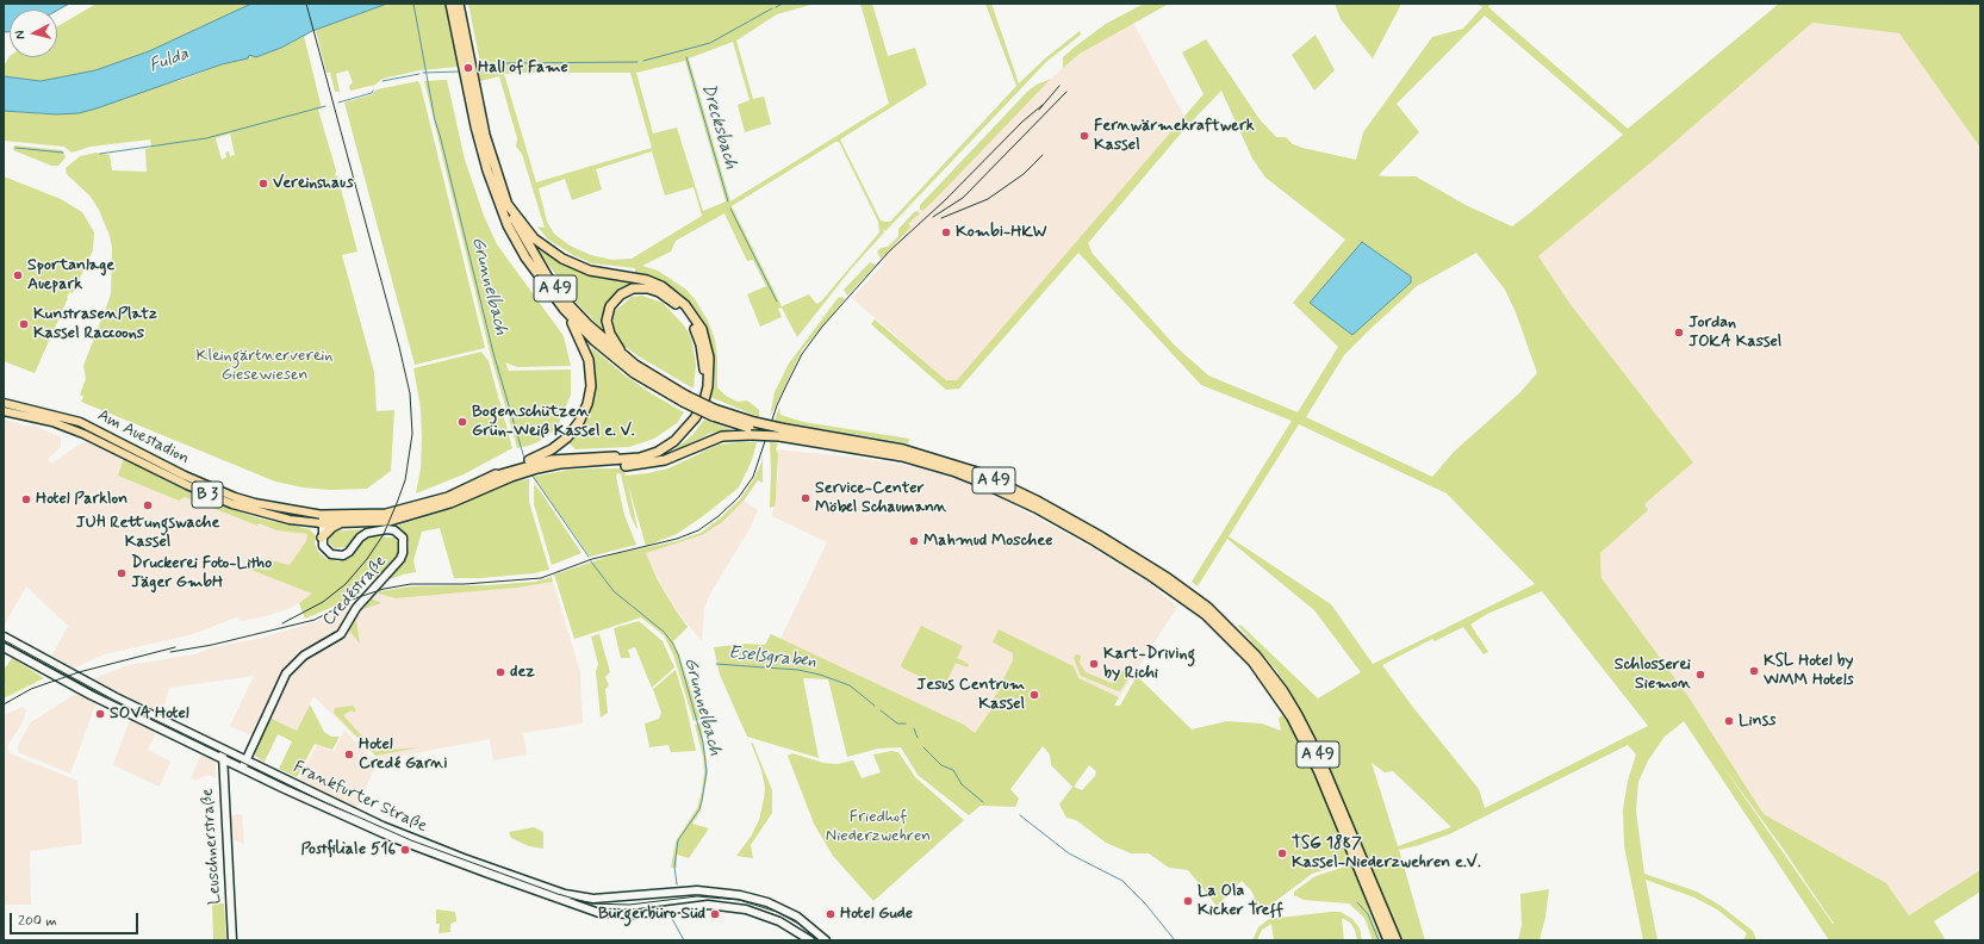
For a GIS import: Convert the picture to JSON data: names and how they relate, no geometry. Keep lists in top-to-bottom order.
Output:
{
  "streets": {
    "highway": ["A 49"],
    "main road": [
      "Am Auestadion",
      "B 3",
      "Credéstraße",
      "Frankfurter Straße",
      "Leuschnerstraße"
    ]
  },
  "crossings": [
    ["Credéstraße", "Frankfurter Straße"],
    ["Frankfurter Straße", "Leuschnerstraße"]
  ],
  "water": [
    "Fulda",
    "Drecksbach",
    "Grunnelbach",
    "Eselsgraben"
  ],
  "parks": ["Kleingärtnerverein Giesewiesen", "Friedhof Niederzwehren"],
  "places": [
    "Hall of Fame",
    "Fernwärmekraftwerk Kassel",
    "Vereinshaus",
    "Kombi-HKW",
    "Sportanlage Auepark",
    "KunstrasenPlatz Kassel Raccoons",
    "Jordan JOKA Kassel",
    "Bogenschützen Grün-Weiß Kassel e. V.",
    "Service-Center Möbel Schaumann",
    "Hotel Parklon",
    "JUH Rettungswache Kassel",
    "Mahmud Moschee",
    "Druckerei Foto-Litho Jäger GmbH",
    "Kart-Driving by Richi",
    "KSL Hotel by WMM Hotels",
    "dez",
    "Schlosserei Siemon",
    "Jesus Centrum Kassel",
    "SOVA Hotel",
    "Linss",
    "Hotel Credé Garni",
    "Postfiliale 516",
    "TSG 1887 Kassel-Niederzwehren e.V.",
    "La Ola Kicker Treff",
    "Bürgerbüro Süd",
    "Hotel Gude"
  ],
  "scale_bar": "200 m",
  "north": "left"
}
